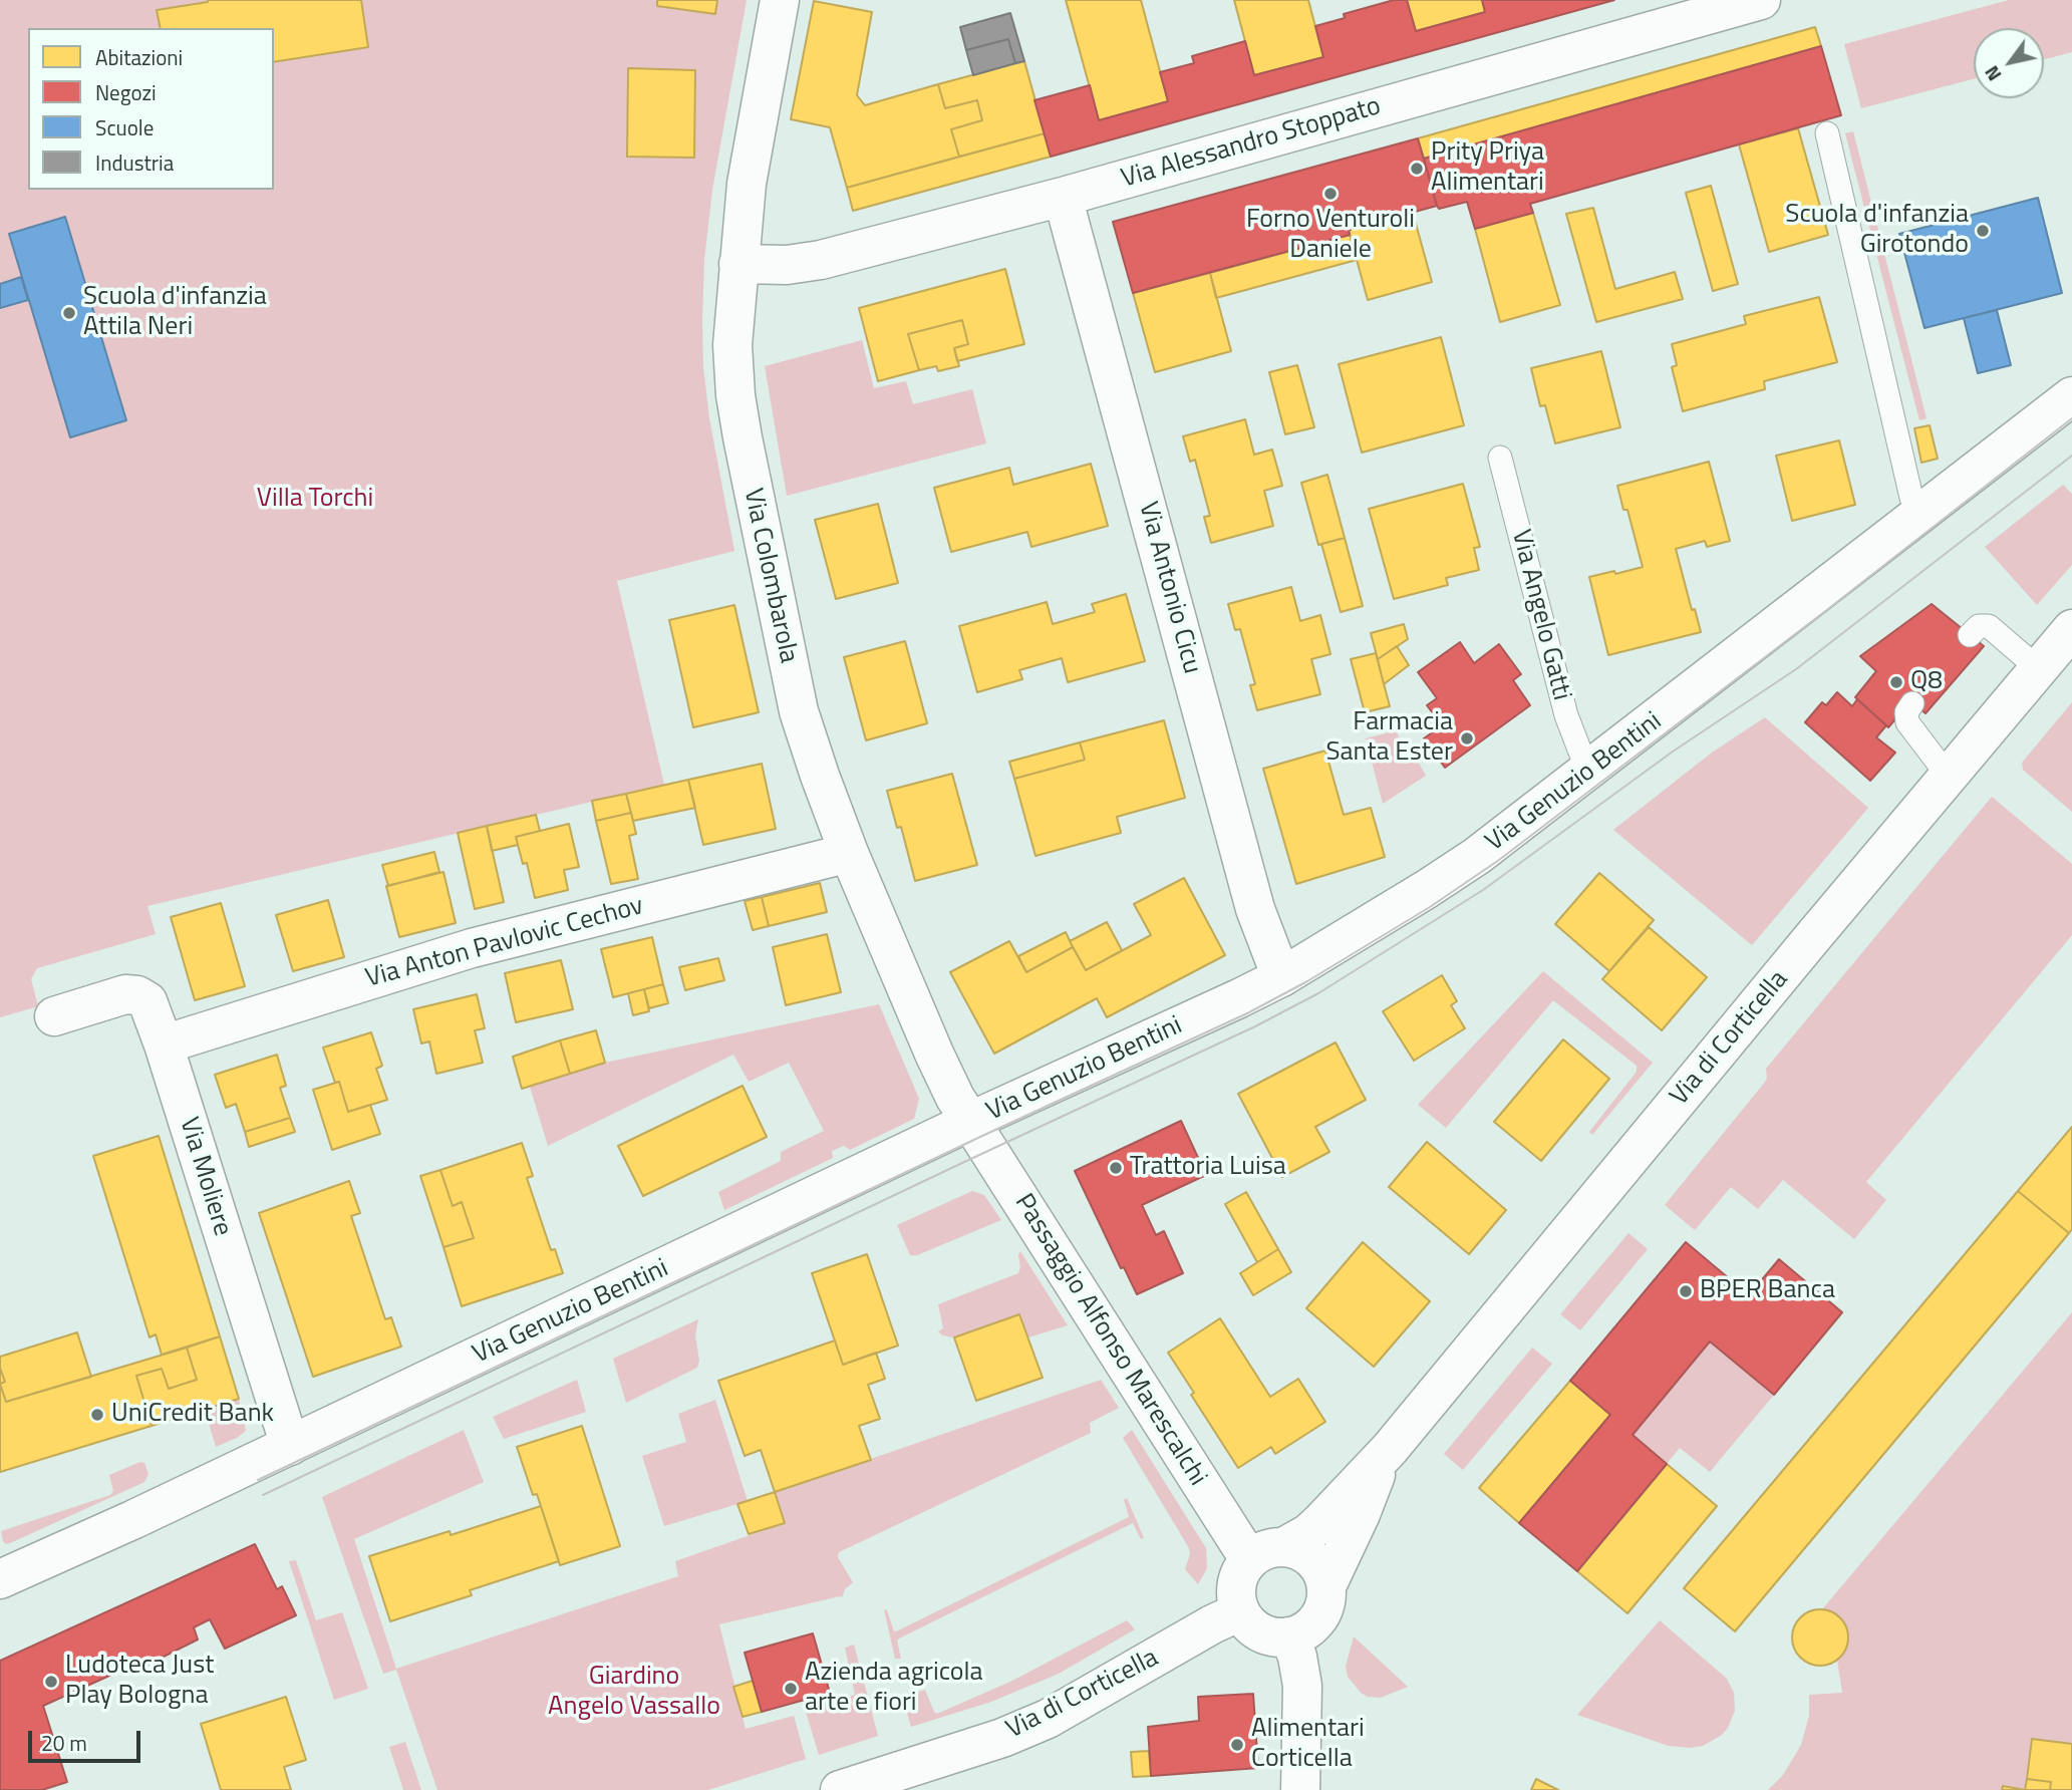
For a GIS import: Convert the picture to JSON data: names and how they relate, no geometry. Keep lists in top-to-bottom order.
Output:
{
  "streets": {
    "street": [
      "Via Alessandro Stoppato",
      "Via Colombarola",
      "Via Antonio Cicu",
      "Via Genuzio Bentini",
      "Via Anton Pavlovic Cechov",
      "Via di Corticella",
      "Via Moliere",
      "Passaggio Alfonso Marescalchi"
    ],
    "lane": ["Via Angelo Gatti"]
  },
  "crossings": [
    ["Via Alessandro Stoppato", "Via Colombarola"],
    ["Via Alessandro Stoppato", "Via Antonio Cicu"],
    ["Via Colombarola", "Via Genuzio Bentini"],
    ["Via Colombarola", "Via Anton Pavlovic Cechov"],
    ["Via Colombarola", "Passaggio Alfonso Marescalchi"],
    ["Via Antonio Cicu", "Via Genuzio Bentini"],
    ["Via Angelo Gatti", "Via Genuzio Bentini"],
    ["Via Genuzio Bentini", "Via Moliere"],
    ["Via Genuzio Bentini", "Passaggio Alfonso Marescalchi"],
    ["Via Anton Pavlovic Cechov", "Via Moliere"],
    ["Via di Corticella", "Passaggio Alfonso Marescalchi"]
  ],
  "parks": ["Villa Torchi", "Giardino Angelo Vassallo"],
  "places": [
    "Prity Priya Alimentari",
    "Forno Venturoli Daniele",
    "Scuola d'infanzia Girotondo",
    "Scuola d'infanzia Attila Neri",
    "Q8",
    "Farmacia Santa Ester",
    "Trattoria Luisa",
    "BPER Banca",
    "UniCredit Bank",
    "Ludoteca Just Play Bologna",
    "Azienda agricola arte e fiori",
    "Alimentari Corticella"
  ],
  "legend": [
    "Abitazioni",
    "Negozi",
    "Scuole",
    "Industria"
  ],
  "scale_bar": "20 m",
  "north": "bottom left"
}
